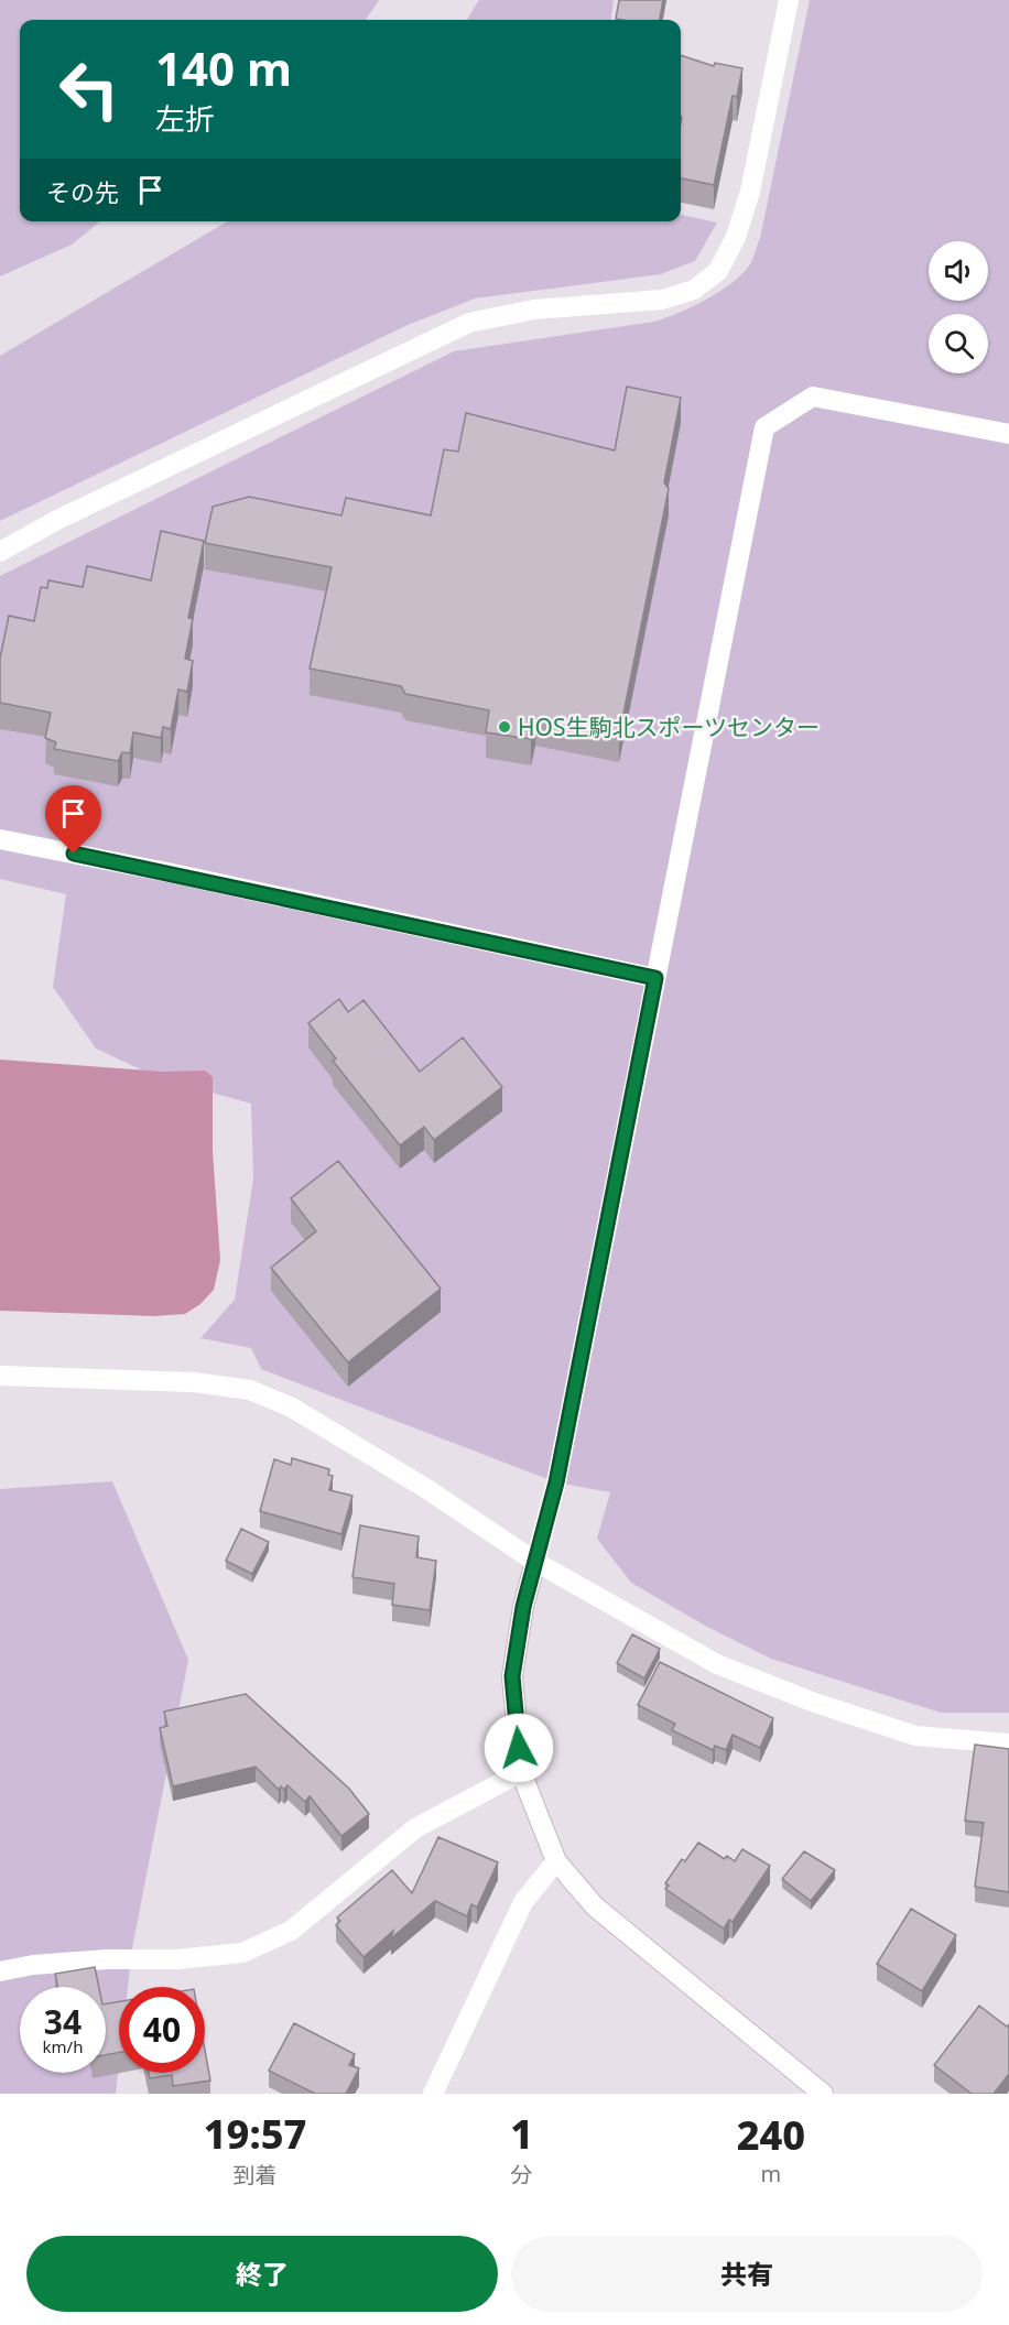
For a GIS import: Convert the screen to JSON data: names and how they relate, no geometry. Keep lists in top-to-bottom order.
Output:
{
  "places": ["HOS生駒北スポーツセンター"],
  "page": {
    "turn": ["140 m", "左折"],
    "then": "その先",
    "speed": "34 km/h",
    "limit": "40",
    "eta": [
      "19:57",
      "到着",
      "1",
      "分",
      "240",
      "m"
    ],
    "buttons": ["終了", "共有"]
  }
}
